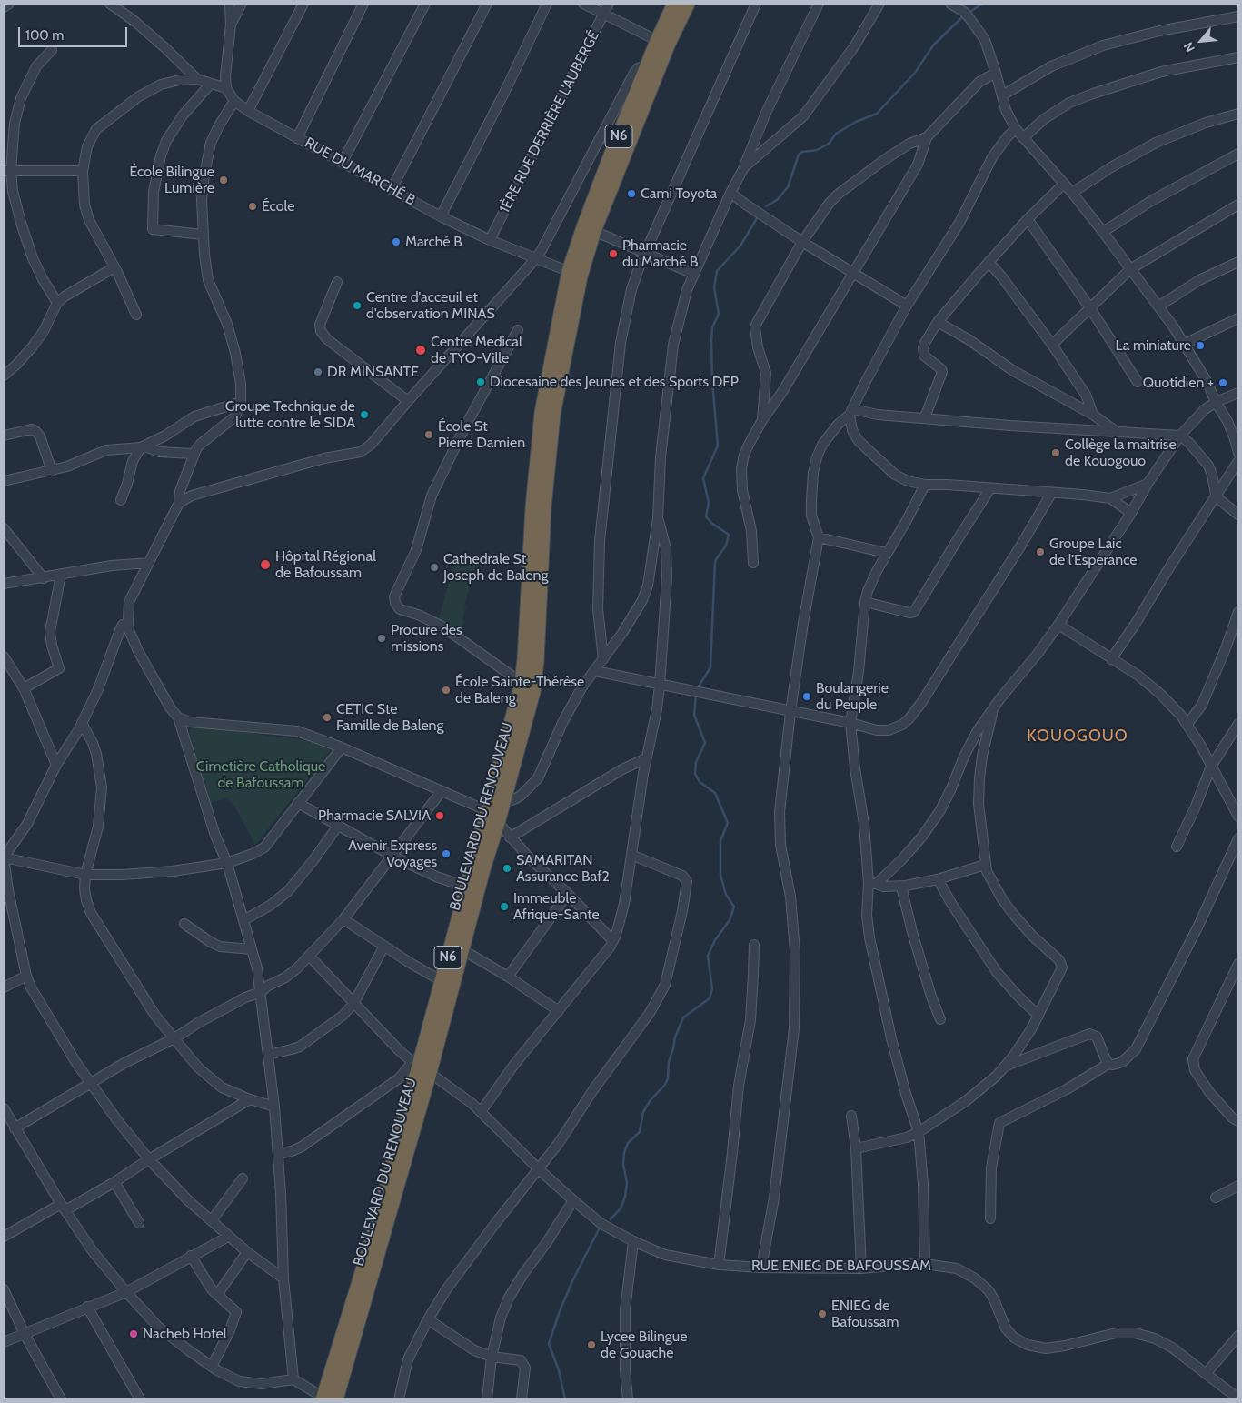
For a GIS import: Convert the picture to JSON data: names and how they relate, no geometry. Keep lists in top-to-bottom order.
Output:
{
  "streets": {
    "highway": ["N6", "BOULEVARD DU RENOUVEAU"],
    "street": ["1ÈRE RUE DERRIÈRE L'AUBERGÉ", "RUE DU MARCHÉ B", "RUE ENIEG DE BAFOUSSAM"]
  },
  "crossings": [
    ["1ÈRE RUE DERRIÈRE L'AUBERGÉ", "RUE DU MARCHÉ B"],
    ["N6", "RUE DU MARCHÉ B"],
    ["N6", "BOULEVARD DU RENOUVEAU"],
    ["RUE DU MARCHÉ B", "BOULEVARD DU RENOUVEAU"],
    ["BOULEVARD DU RENOUVEAU", "RUE ENIEG DE BAFOUSSAM"]
  ],
  "districts": ["KOUOGOUO"],
  "parks": ["Cimetière Catholique de Bafoussam"],
  "places": [
    "École Bilingue Lumière",
    "Cami Toyota",
    "École",
    "Marché B",
    "Pharmacie du Marché B",
    "Centre d'acceuil et d'observation MINAS",
    "La miniature",
    "Centre Medical de TYO-Ville",
    "DR MINSANTE",
    "Diocesaine des Jeunes et des Sports DFP",
    "Quotidien +",
    "Groupe Technique de lutte contre le SIDA",
    "École St Pierre Damien",
    "Collège la maitrise de Kouogouo",
    "Groupe Laic de l'Esperance",
    "Hôpital Régional de Bafoussam",
    "Cathedrale St Joseph de Baleng",
    "Procure des missions",
    "École Sainte-Thérèse de Baleng",
    "Boulangerie du Peuple",
    "CETIC Ste Famille de Baleng",
    "Pharmacie SALVIA",
    "Avenir Express Voyages",
    "SAMARITAN Assurance Baf2",
    "Immeuble Afrique-Sante",
    "ENIEG de Bafoussam",
    "Nacheb Hotel",
    "Lycee Bilingue de Gouache"
  ],
  "scale_bar": "100 m",
  "north": "bottom left"
}
